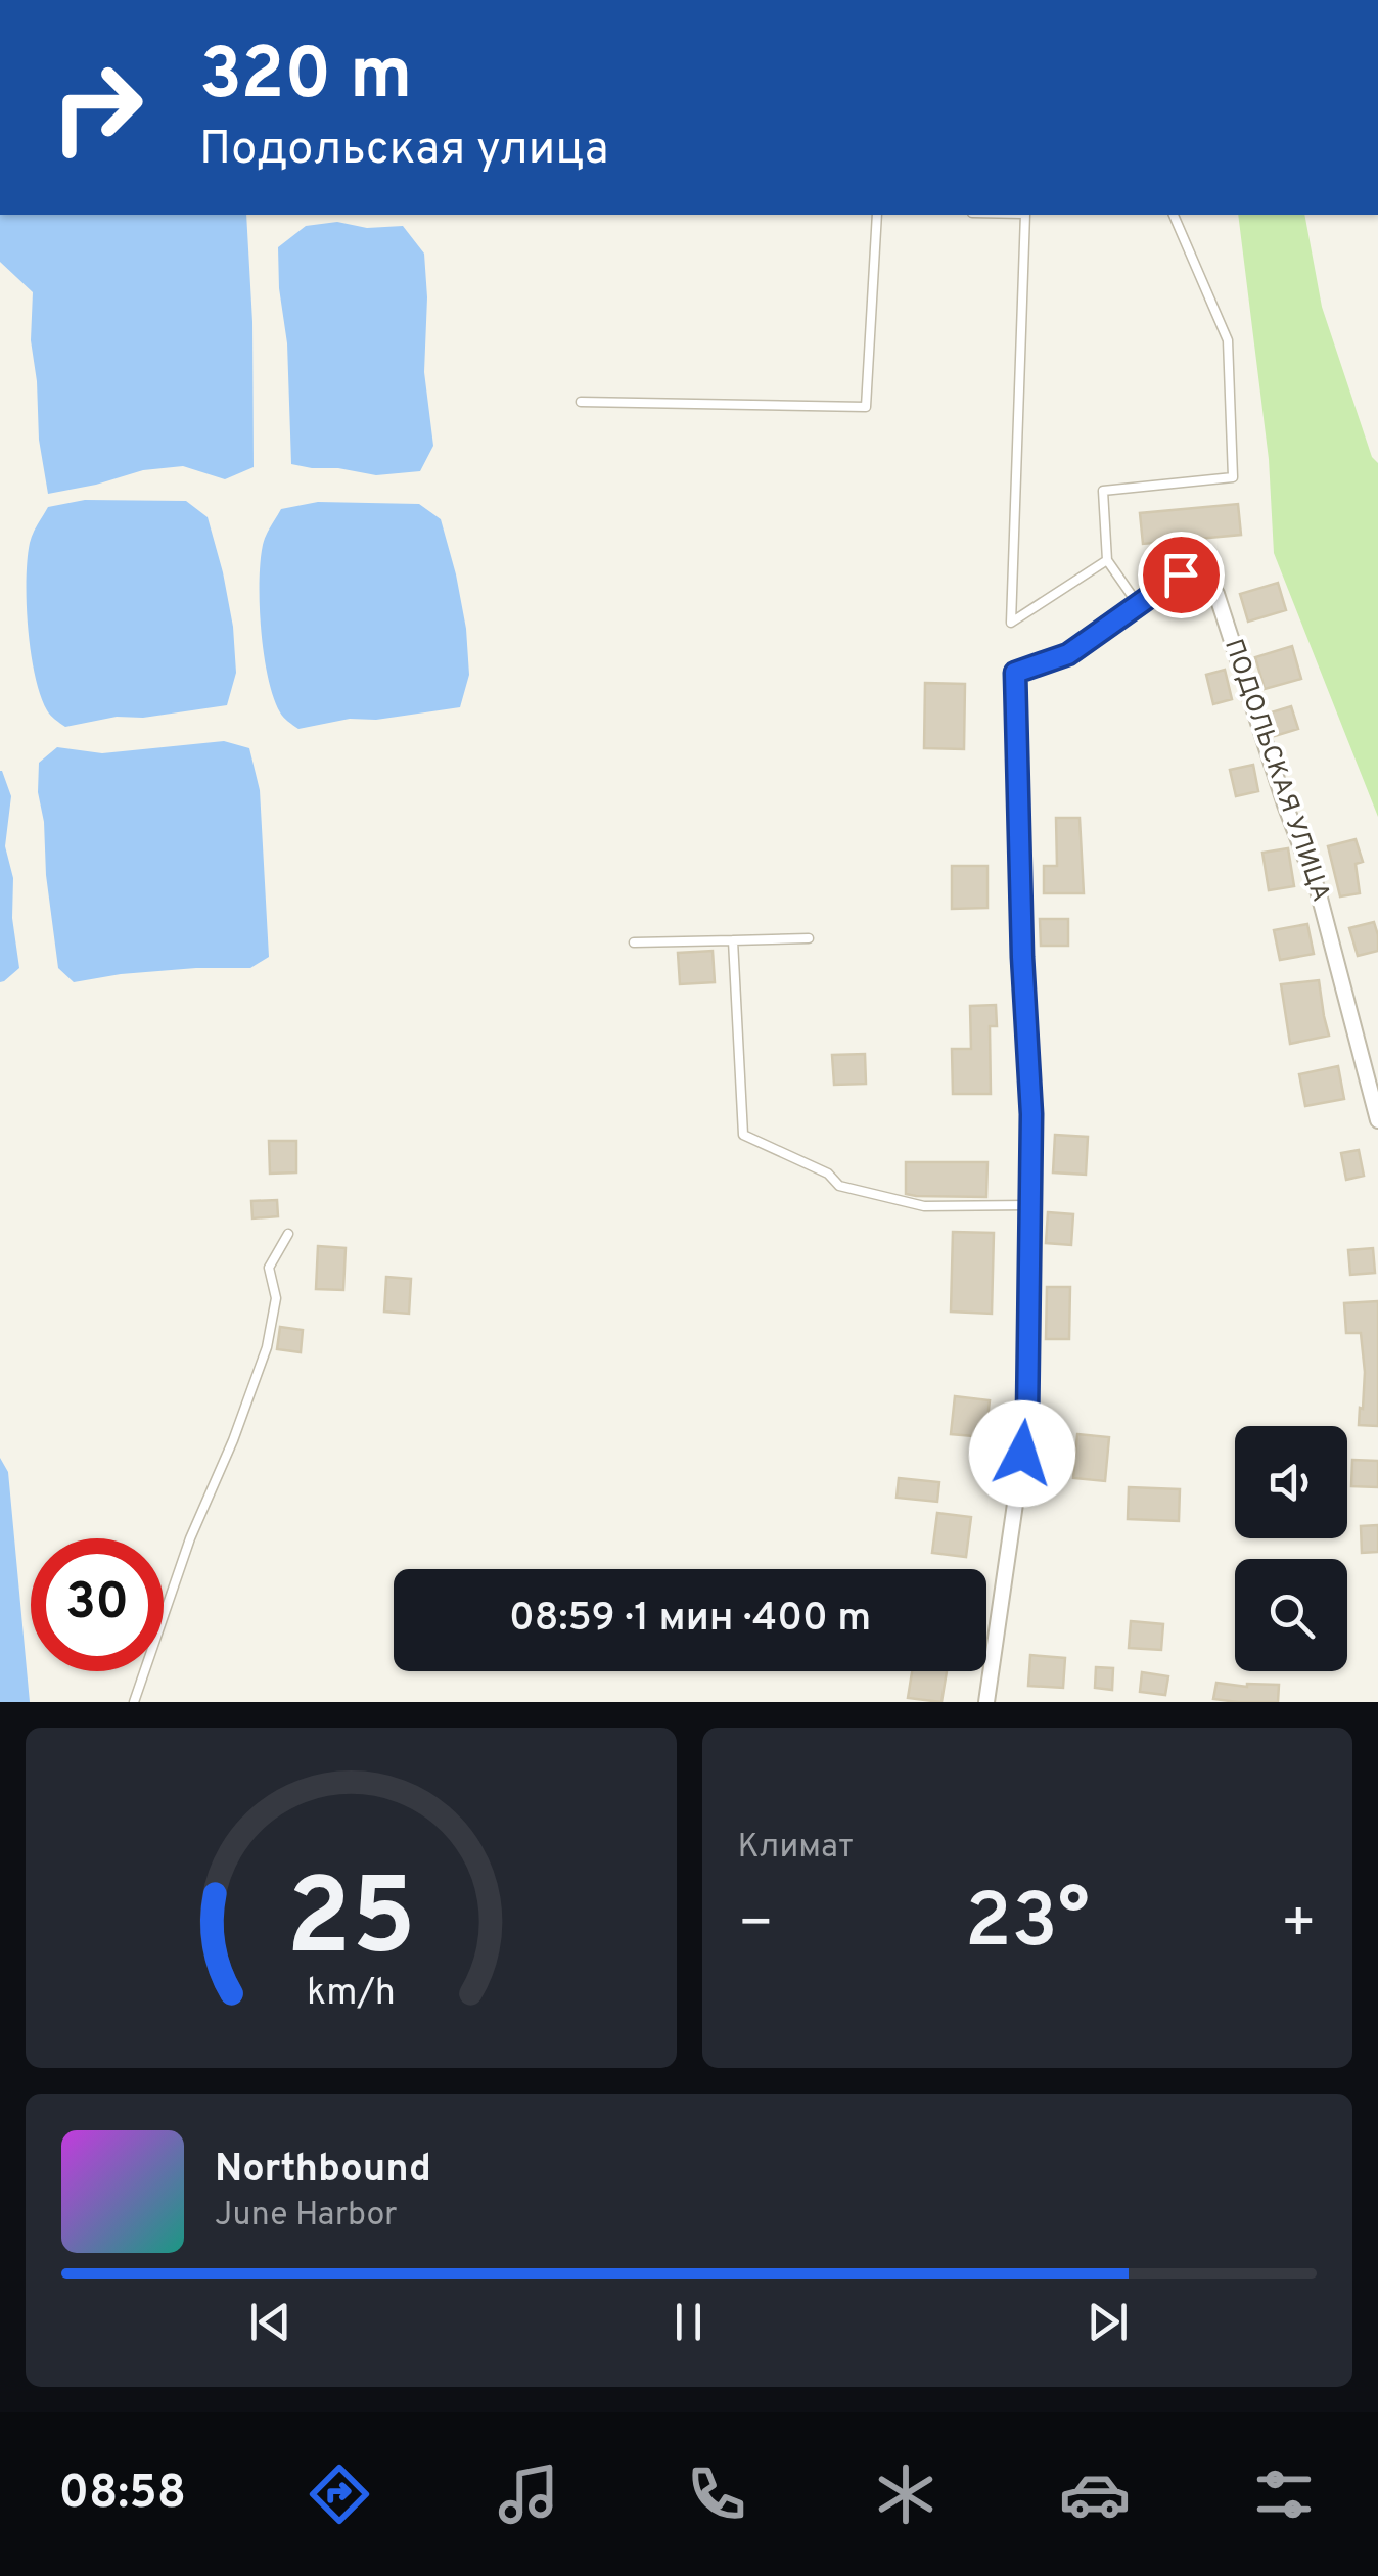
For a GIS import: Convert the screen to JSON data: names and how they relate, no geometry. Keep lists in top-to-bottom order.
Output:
{
  "streets": {
    "street": ["ПОДОЛЬСКАЯ УЛИЦА"]
  },
  "page": {
    "turn": ["320 m", "Подольская улица"],
    "limit": "30",
    "trip": "08:59 · 1 мин · 400 m",
    "tile": "Климат",
    "heat": ["−", "23°", "+"],
    "song": ["Northbound", "June Harbor"],
    "tabs": "08:58",
    "gauge": ["25", "km/h"]
  }
}
